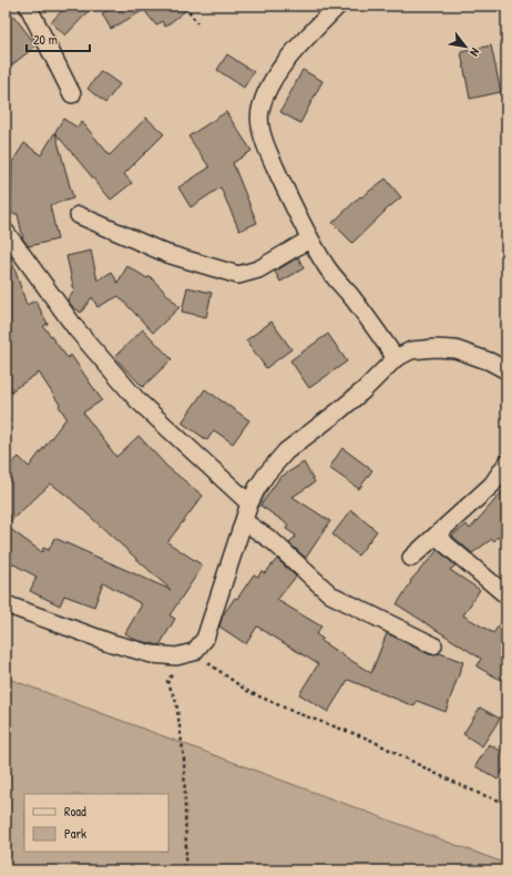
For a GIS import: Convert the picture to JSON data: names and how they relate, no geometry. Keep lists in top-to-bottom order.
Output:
{
  "legend": ["Road", "Park"],
  "scale_bar": "20 m",
  "north": "bottom right"
}
